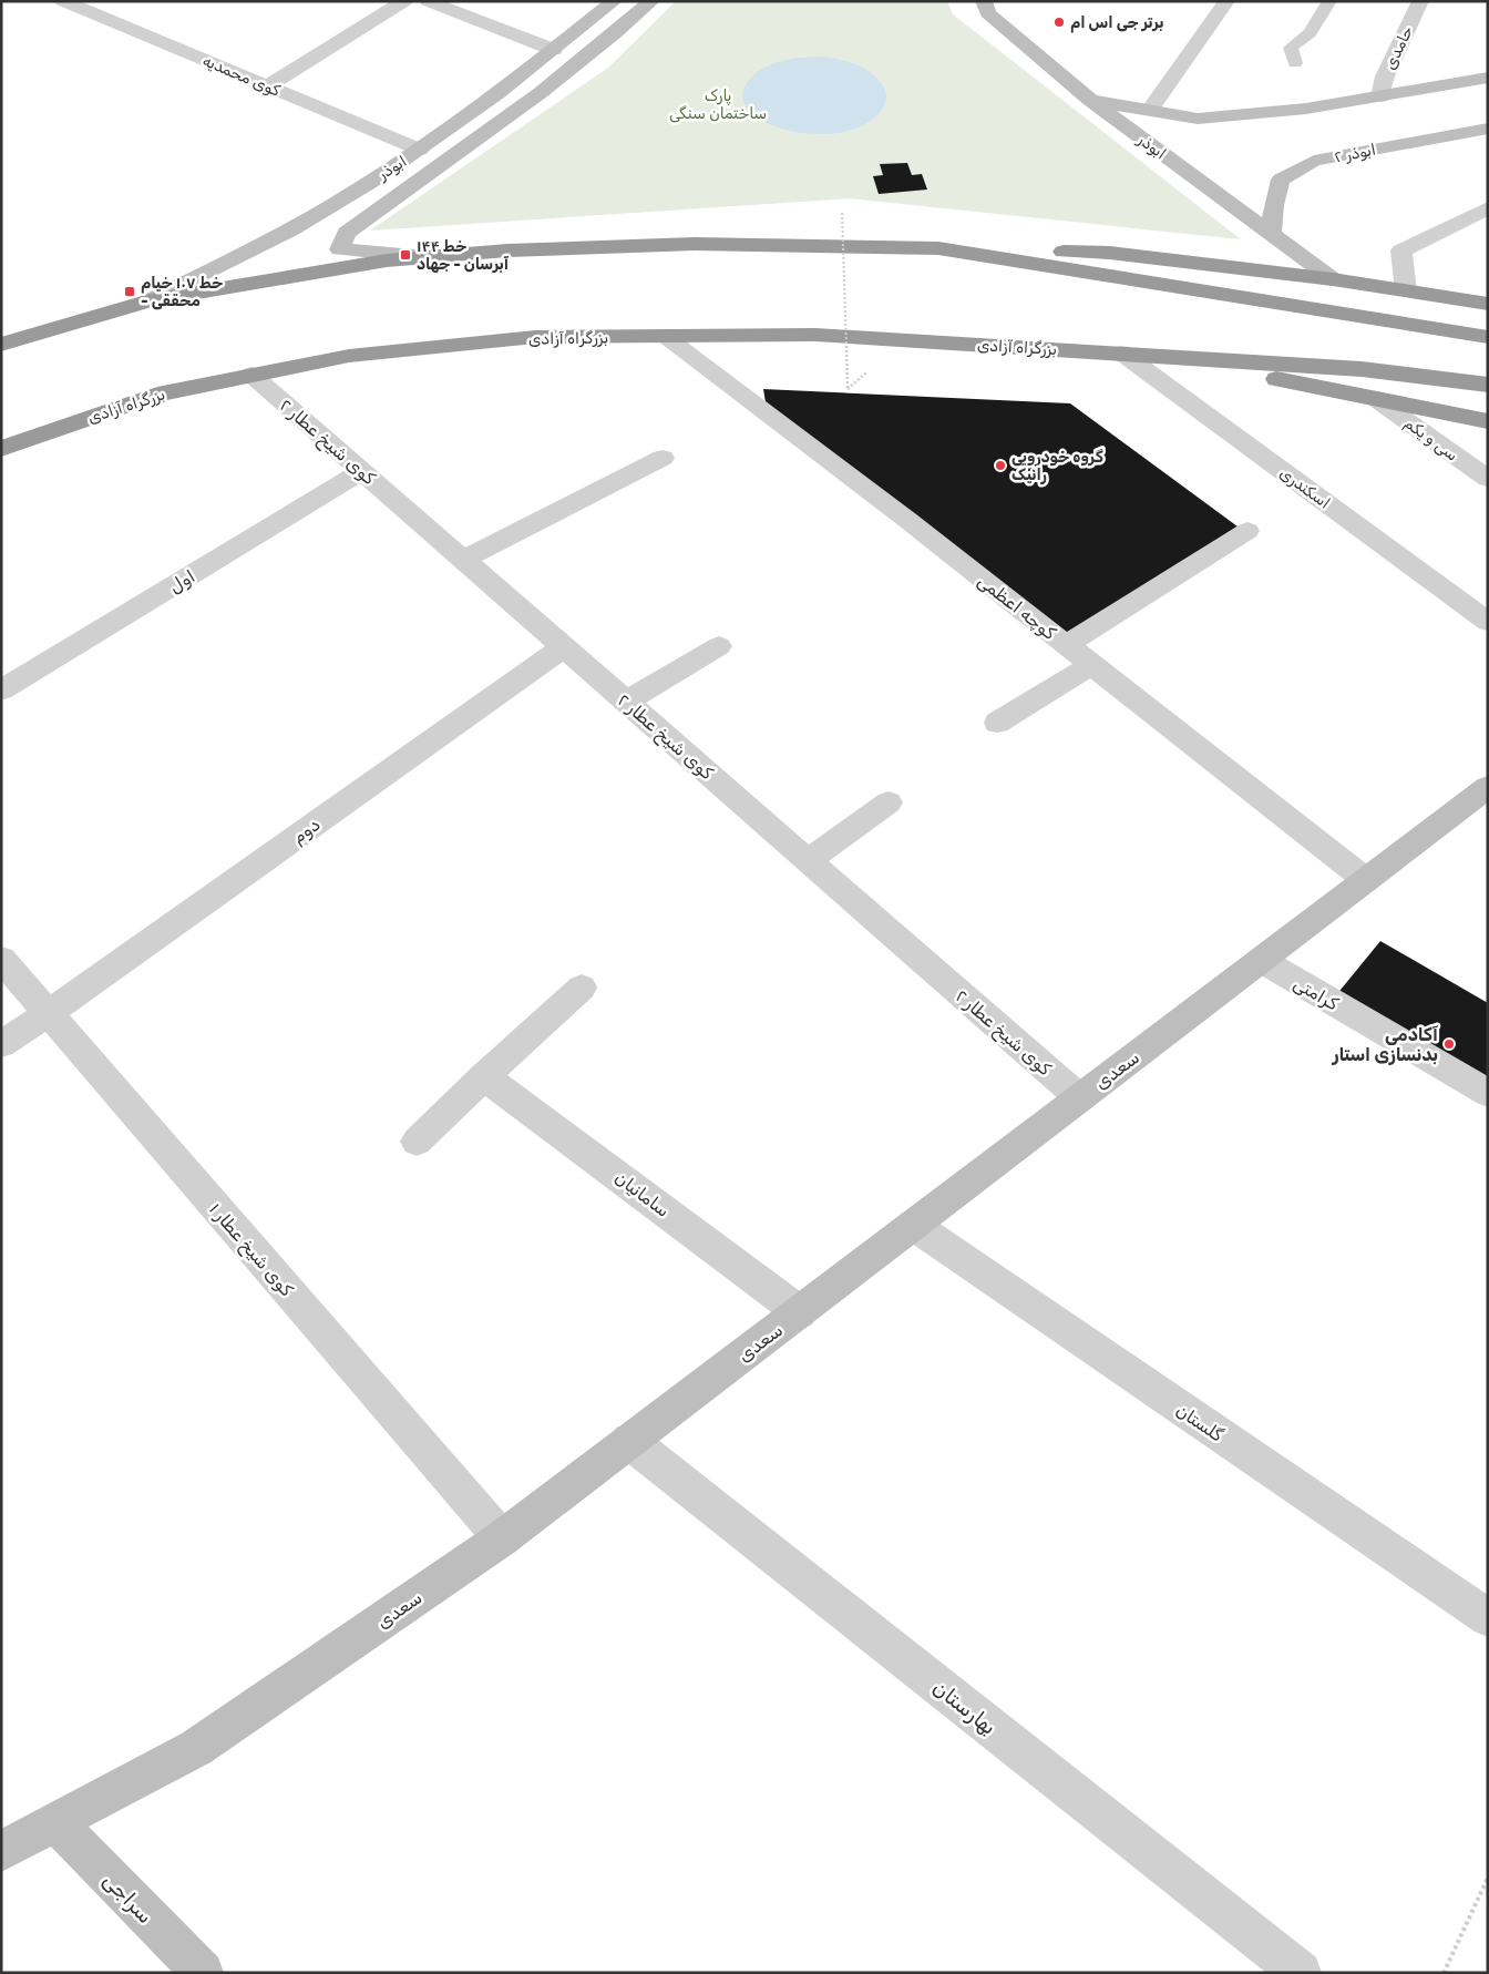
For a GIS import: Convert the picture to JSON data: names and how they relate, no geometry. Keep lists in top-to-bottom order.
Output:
{
  "streets": {
    "highway": ["بزرگراه آزادی"],
    "main road": [
      "ابوذر",
      "ابوذر ۲",
      "سعدی",
      "سراجی"
    ],
    "street": [
      "حامدی",
      "کوی محمدیه",
      "سی و یکم",
      "کوی شیخ عطار ۲",
      "اسکندری",
      "اول",
      "کوچه اعظمی",
      "دوم",
      "کرامتی",
      "سامانیان",
      "کوی شیخ عطار ۱",
      "گلستان",
      "بهارستان"
    ]
  },
  "crossings": [
    ["کوی محمدیه", "ابوذر"],
    ["ابوذر", "ابوذر ۲"],
    ["بزرگراه آزادی", "سی و یکم"],
    ["بزرگراه آزادی", "کوی شیخ عطار ۲"],
    ["بزرگراه آزادی", "اسکندری"],
    ["بزرگراه آزادی", "کوچه اعظمی"],
    ["کوی شیخ عطار ۲", "اول"],
    ["کوی شیخ عطار ۲", "دوم"],
    ["کوی شیخ عطار ۲", "سعدی"],
    ["کوچه اعظمی", "سعدی"],
    ["دوم", "کوی شیخ عطار ۱"],
    ["کرامتی", "سعدی"],
    ["سعدی", "سامانیان"],
    ["سعدی", "کوی شیخ عطار ۱"],
    ["سعدی", "گلستان"],
    ["سعدی", "بهارستان"],
    ["سعدی", "سراجی"]
  ],
  "parks": ["پارک ساختمان سنگی"],
  "places": {
    "other": ["برتر جی اس ام", "گروه خودرویی رانیک", "آکادمی بدنسازی استار"],
    "transit": ["خط ۱۴۴ آبرسان - جهاد", "خط ۱۰۷ خیام - محققی"]
  }
}
